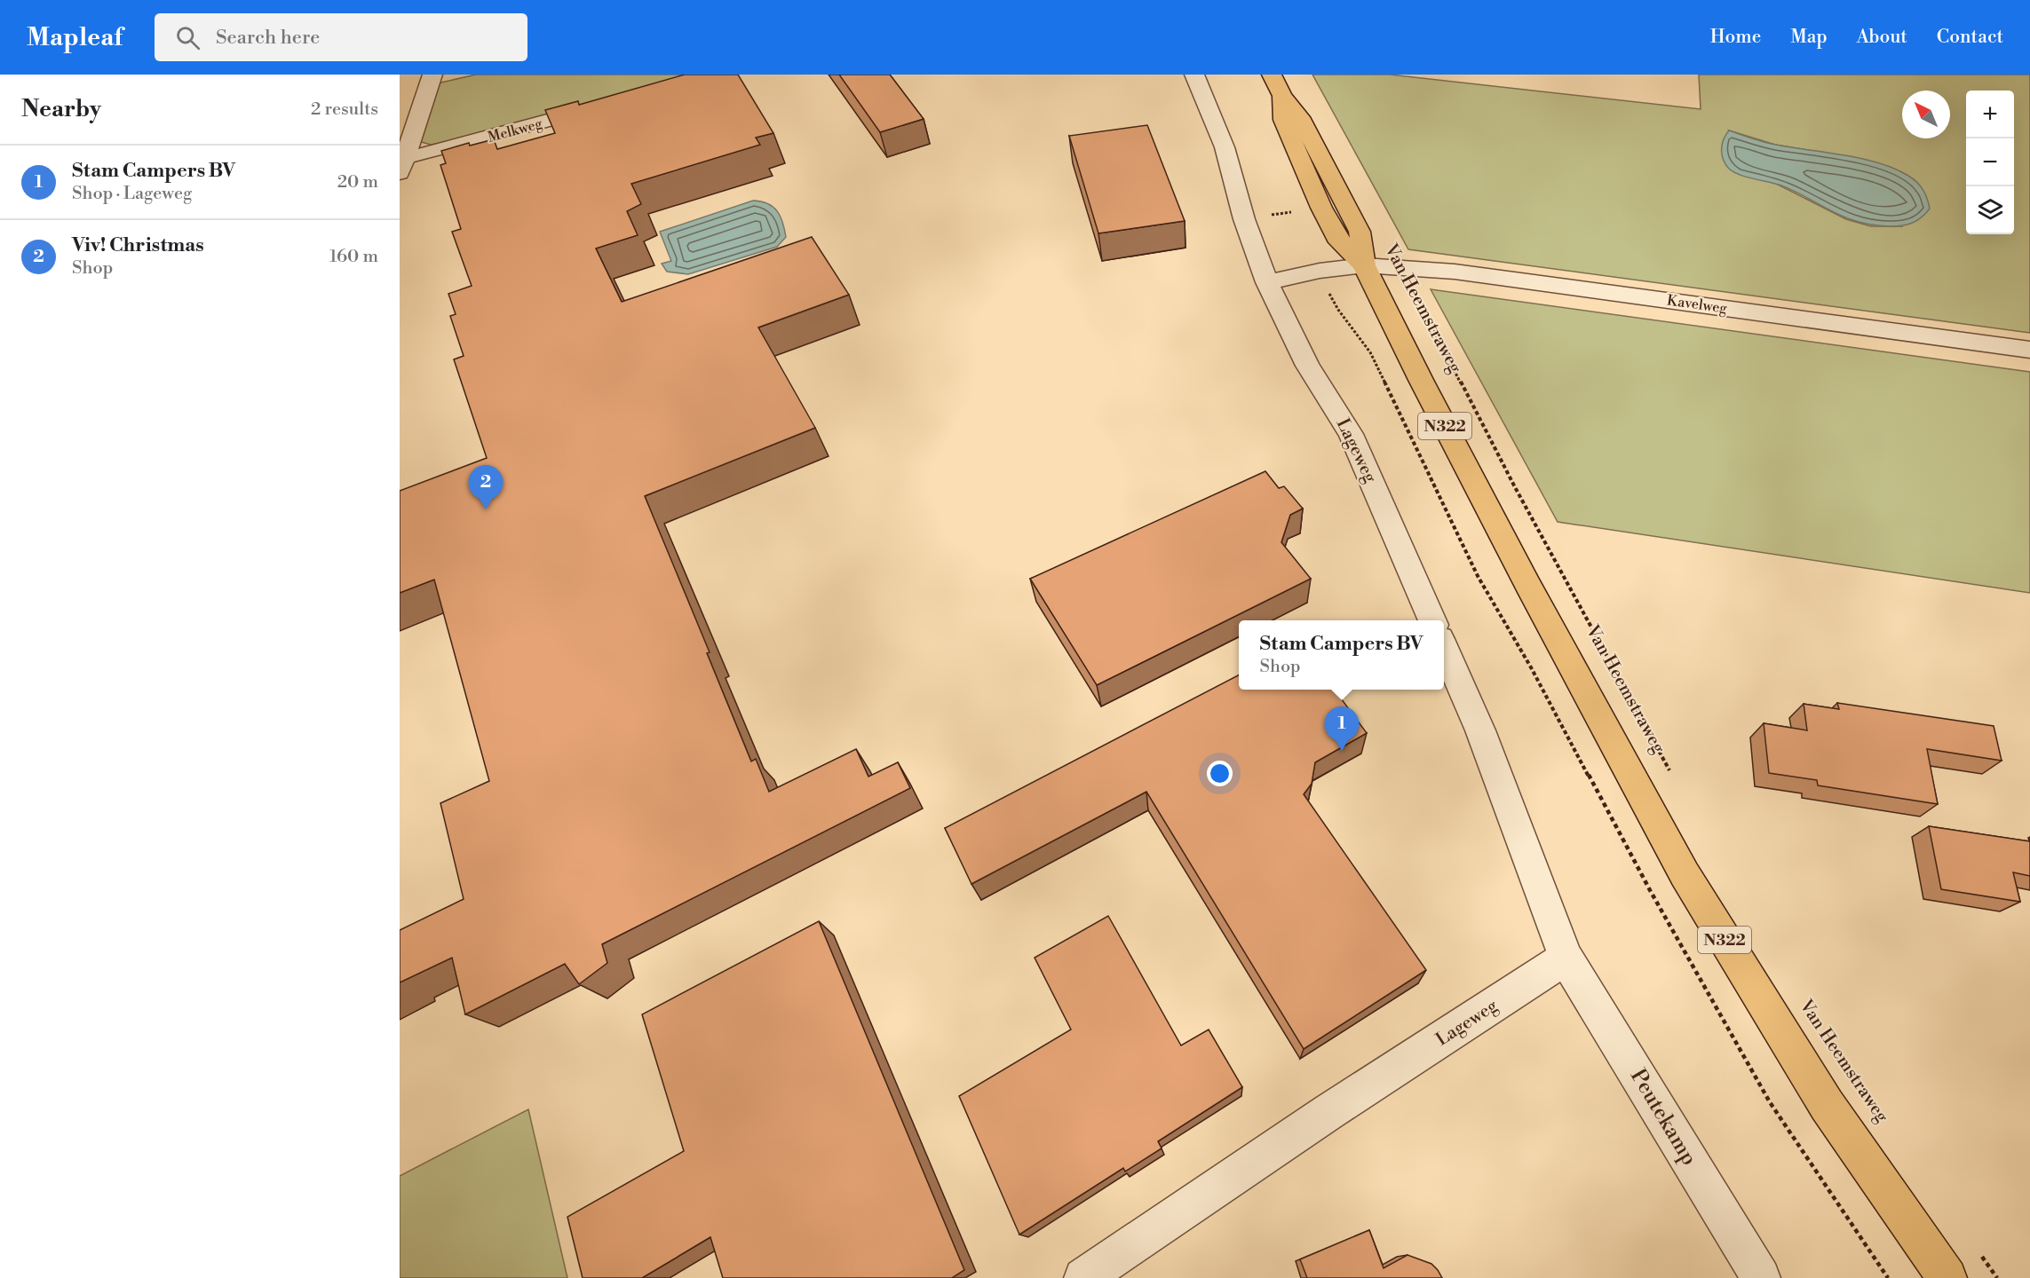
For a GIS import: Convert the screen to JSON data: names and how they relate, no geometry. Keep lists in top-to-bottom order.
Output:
{
  "streets": {
    "main road": ["Van Heemstraweg", "N322"],
    "street": [
      "Melkweg",
      "Kavelweg",
      "Lageweg",
      "Peutekamp"
    ]
  },
  "crossings": [
    ["Kavelweg", "Van Heemstraweg"],
    ["Lageweg", "Peutekamp"]
  ],
  "north": "top left",
  "page": {
    "header": "Mapleaf",
    "search": "Search here",
    "nav": [
      "Home",
      "Map",
      "About",
      "Contact"
    ],
    "heading": ["Nearby", "2 results"],
    "map_buttons": ["+", "−"],
    "list": [
      {
        "mark": "1",
        "name": "Stam Campers BV",
        "note": "Shop · Lageweg",
        "value": "20 m"
      },
      {
        "mark": "2",
        "name": "Viv! Christmas",
        "note": "Shop",
        "value": "160 m"
      }
    ],
    "pins": ["2", "1"],
    "popup": ["Stam Campers BV", "Shop"]
  }
}
